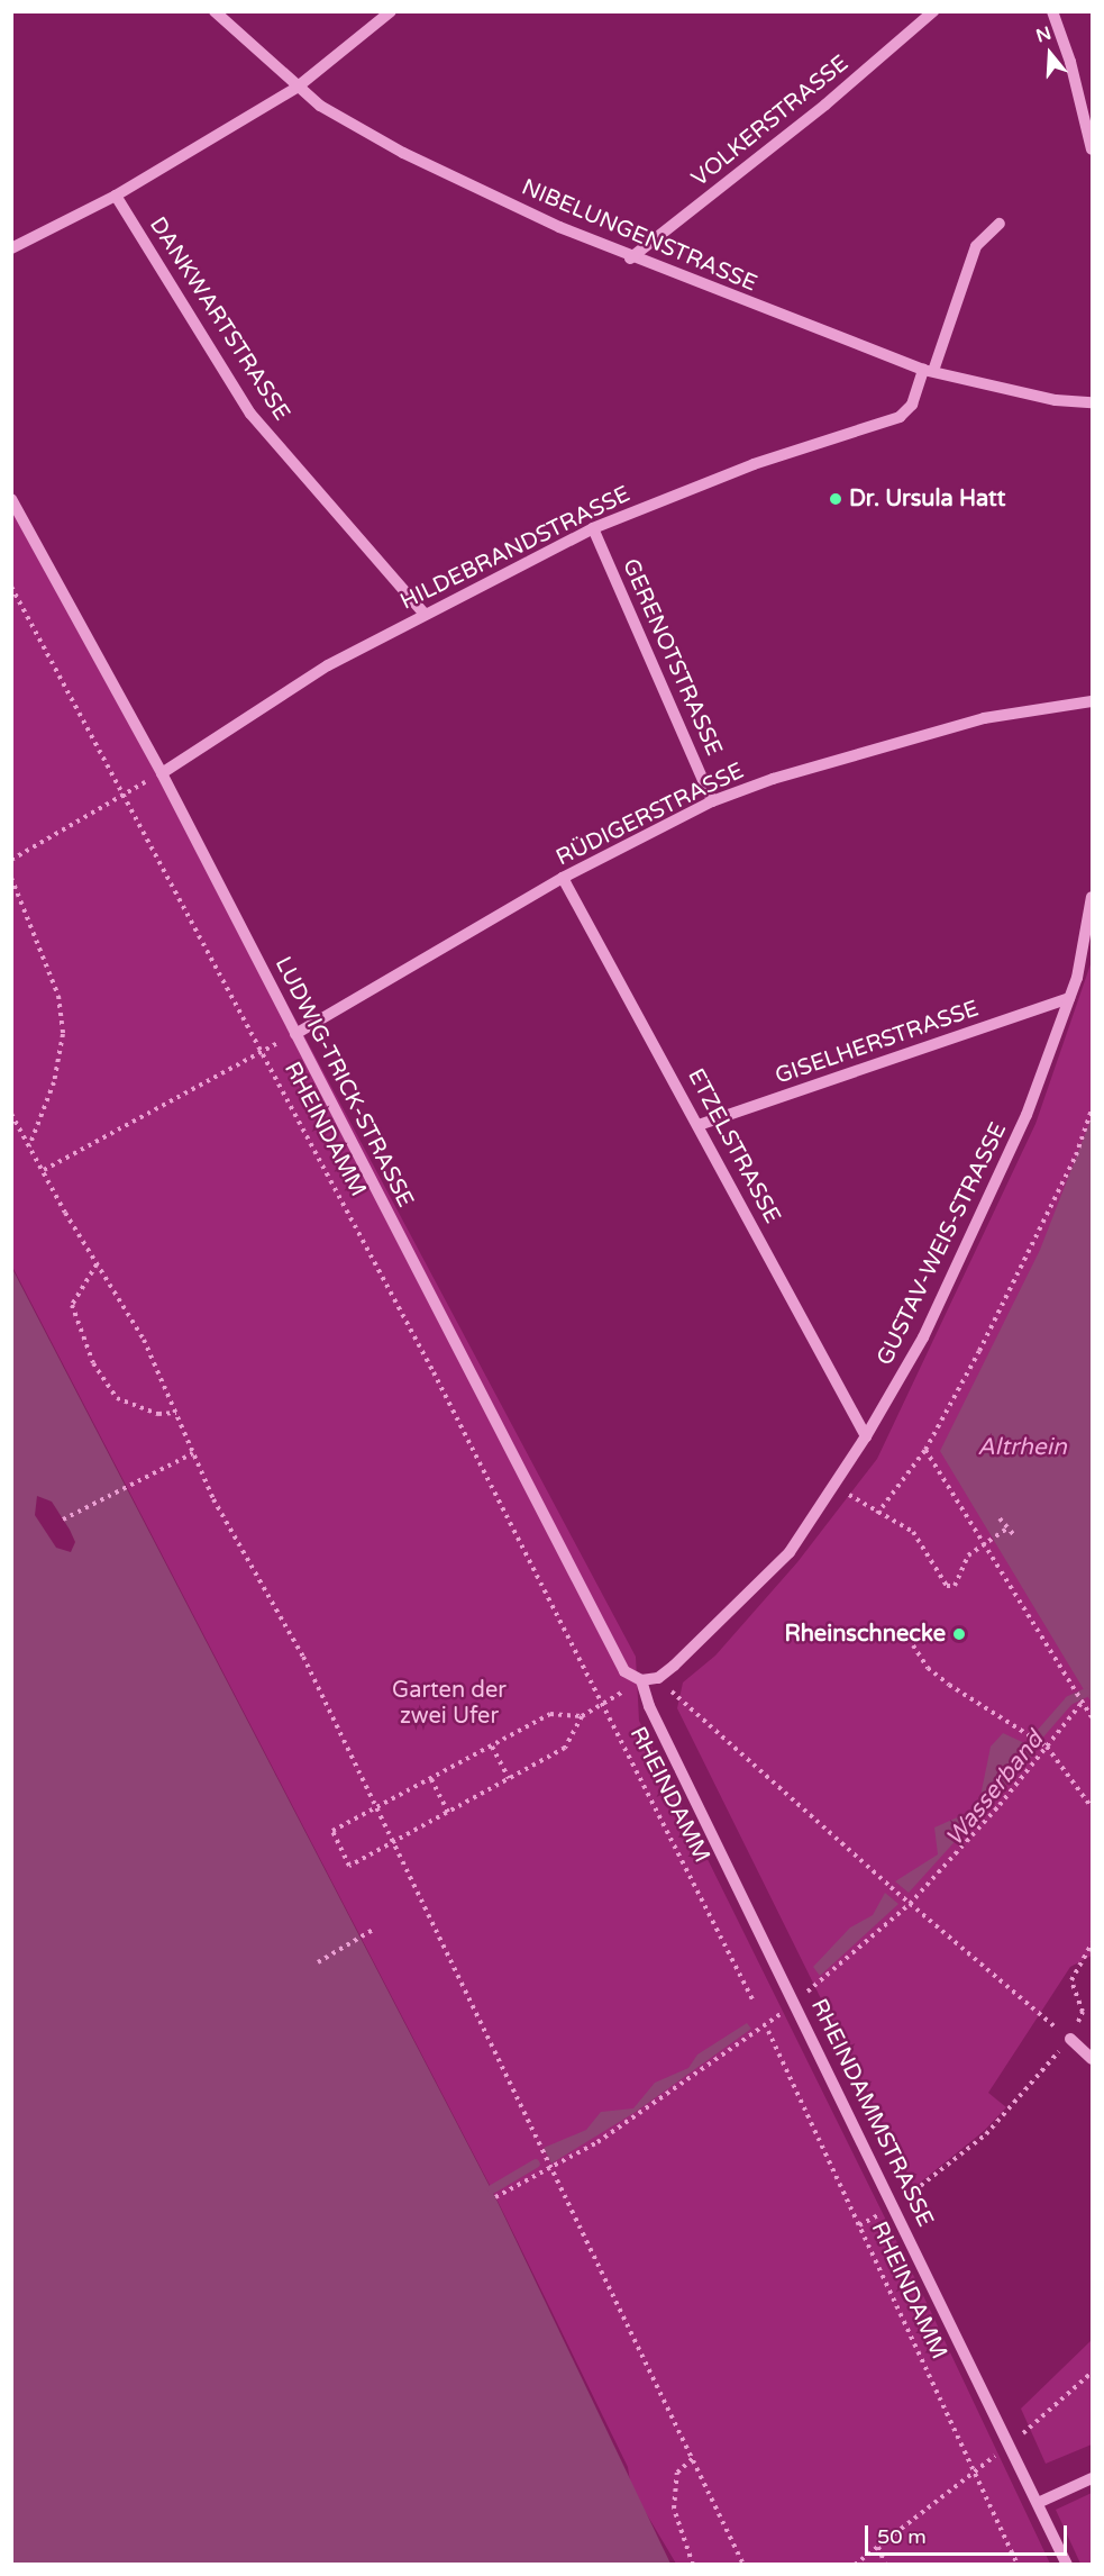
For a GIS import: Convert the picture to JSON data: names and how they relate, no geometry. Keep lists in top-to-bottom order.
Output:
{
  "streets": {
    "street": [
      "VOLKERSTRASSE",
      "NIBELUNGENSTRASSE",
      "DANKWARTSTRASSE",
      "HILDEBRANDSTRASSE",
      "GERENOTSTRASSE",
      "RÜDIGERSTRASSE",
      "GISELHERSTRASSE",
      "LUDWIG-TRICK-STRASSE",
      "ETZELSTRASSE",
      "GUSTAV-WEIS-STRASSE",
      "RHEINDAMMSTRASSE"
    ],
    "path": ["RHEINDAMM"]
  },
  "crossings": [
    ["VOLKERSTRASSE", "NIBELUNGENSTRASSE"],
    ["NIBELUNGENSTRASSE", "HILDEBRANDSTRASSE"],
    ["DANKWARTSTRASSE", "HILDEBRANDSTRASSE"],
    ["HILDEBRANDSTRASSE", "GERENOTSTRASSE"],
    ["HILDEBRANDSTRASSE", "LUDWIG-TRICK-STRASSE"],
    ["GERENOTSTRASSE", "RÜDIGERSTRASSE"],
    ["RÜDIGERSTRASSE", "LUDWIG-TRICK-STRASSE"],
    ["RÜDIGERSTRASSE", "ETZELSTRASSE"],
    ["GISELHERSTRASSE", "ETZELSTRASSE"],
    ["GISELHERSTRASSE", "GUSTAV-WEIS-STRASSE"],
    ["LUDWIG-TRICK-STRASSE", "RHEINDAMMSTRASSE"],
    ["ETZELSTRASSE", "GUSTAV-WEIS-STRASSE"]
  ],
  "water": ["Altrhein", "Wasserband"],
  "parks": ["Garten der zwei Ufer"],
  "places": ["Dr. Ursula Hatt", "Rheinschnecke"],
  "scale_bar": "50 m",
  "north": "top"
}
